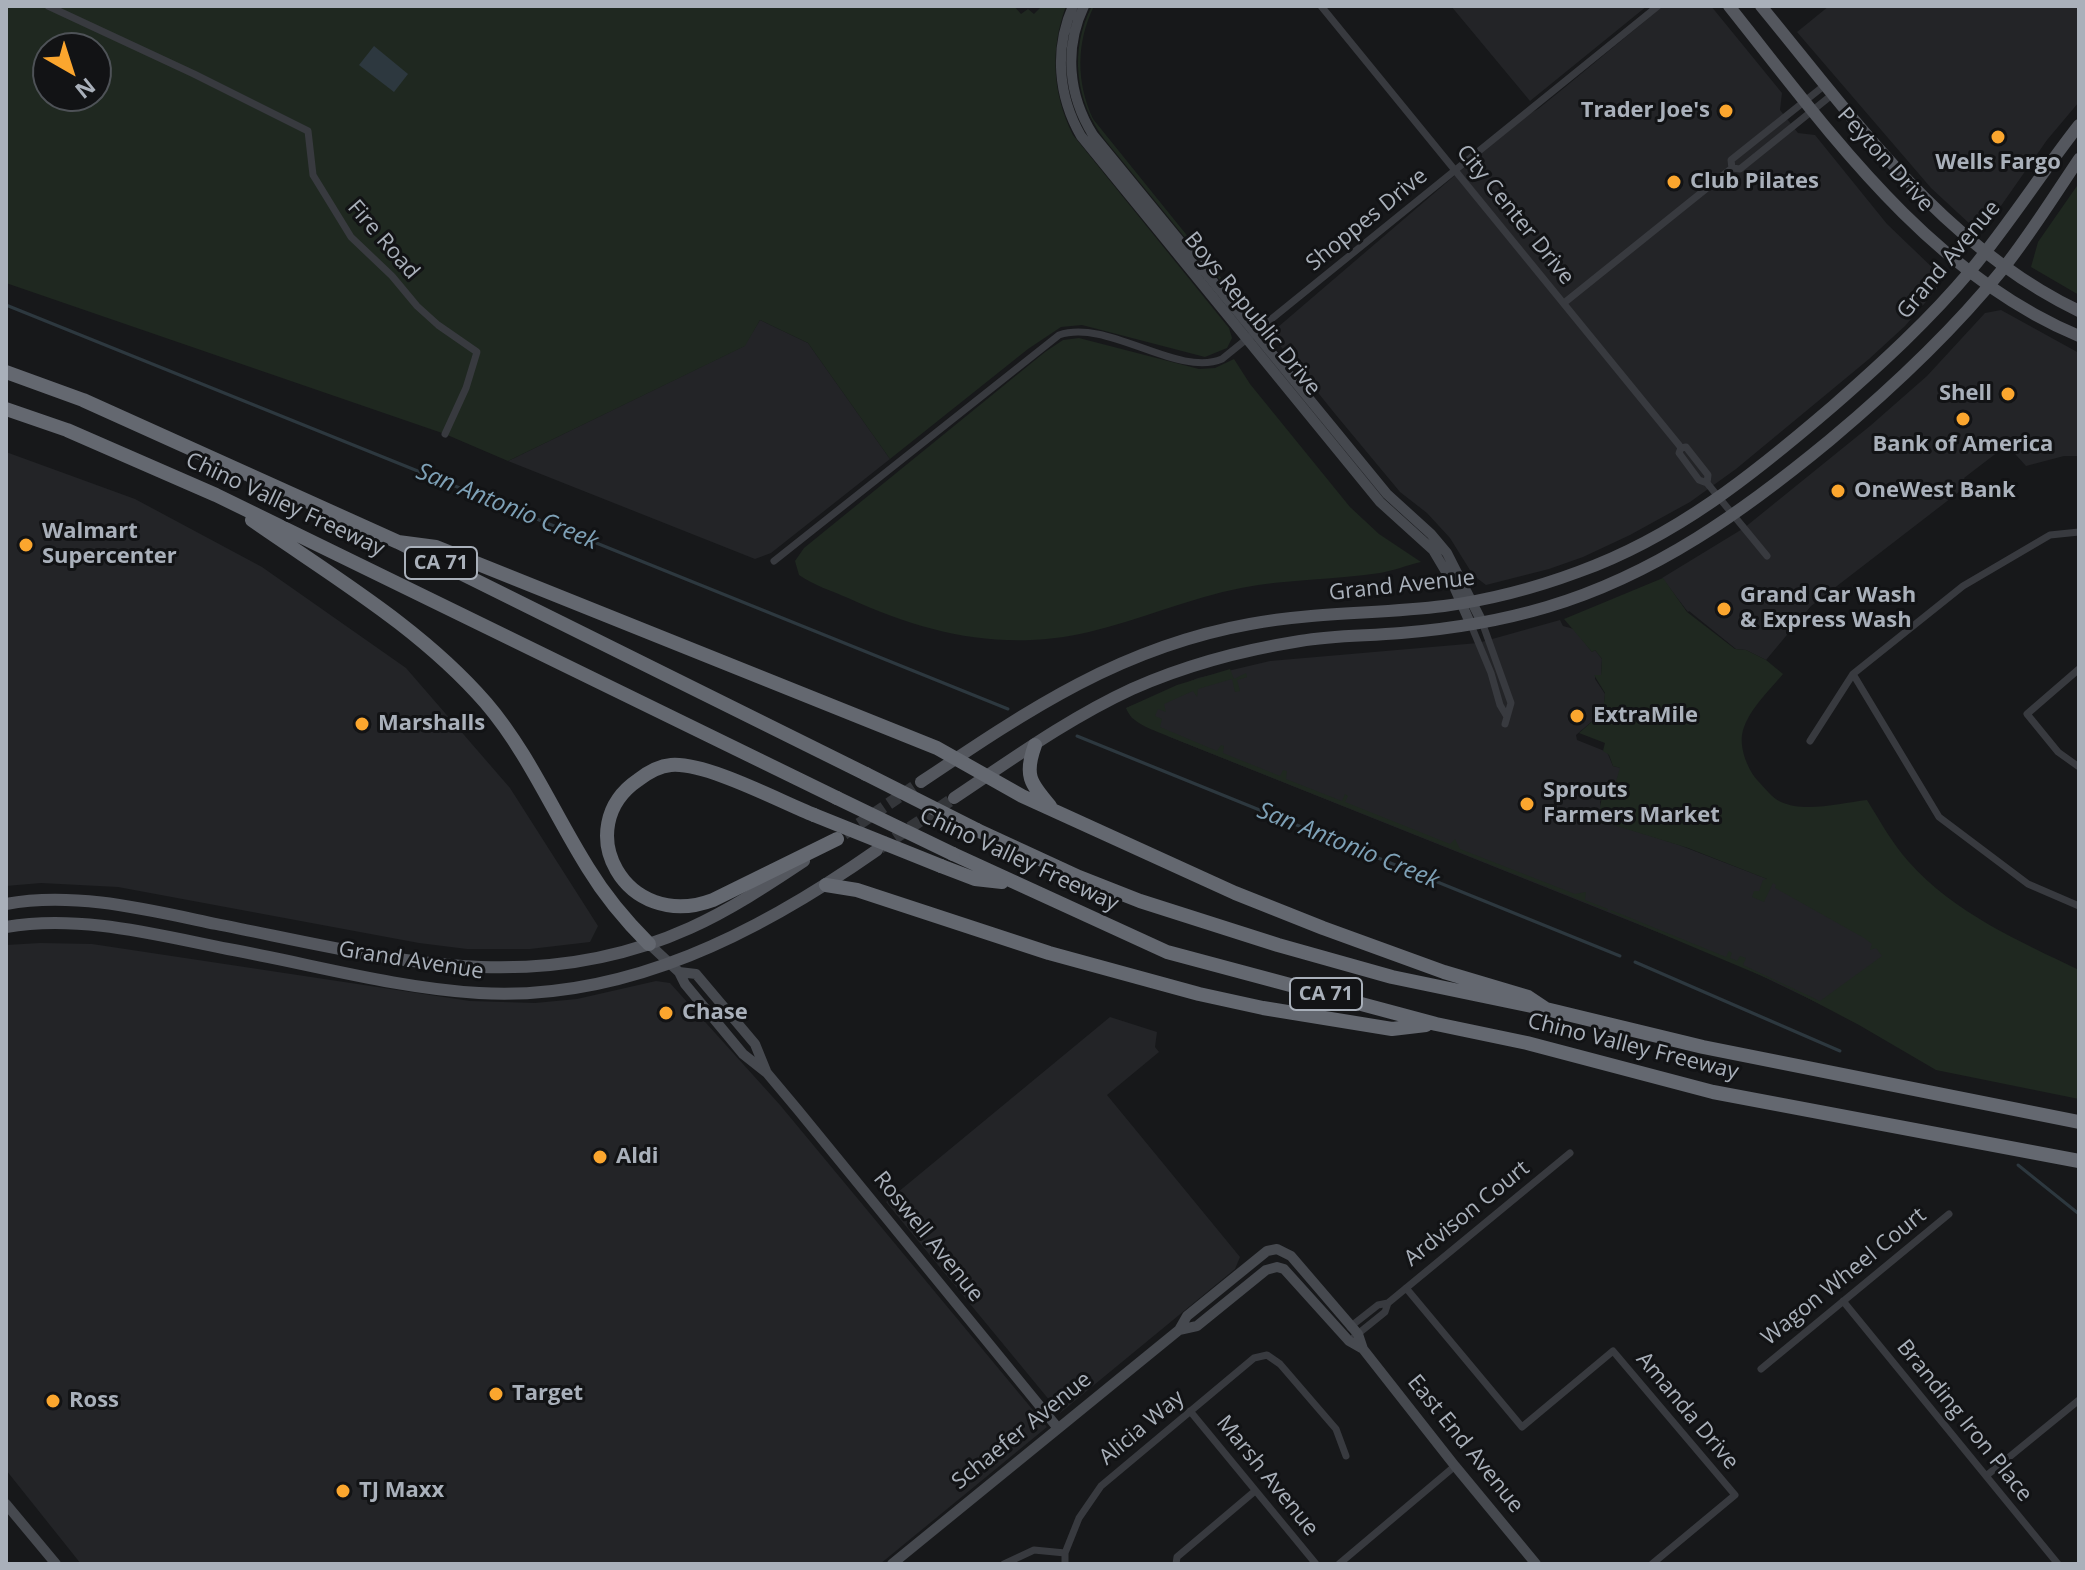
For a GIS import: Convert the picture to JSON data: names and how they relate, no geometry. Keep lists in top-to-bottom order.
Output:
{
  "streets": {
    "highway": ["Chino Valley Freeway", "CA 71"],
    "main road": [
      "Peyton Drive",
      "Grand Avenue",
      "Boys Republic Drive",
      "Roswell Avenue",
      "Schaefer Avenue",
      "East End Avenue"
    ],
    "street": [
      "City Center Drive",
      "Shoppes Drive",
      "Fire Road",
      "Ardvison Court",
      "Wagon Wheel Court",
      "Amanda Drive",
      "Branding Iron Place",
      "Alicia Way",
      "Marsh Avenue"
    ]
  },
  "crossings": [
    ["Peyton Drive", "Grand Avenue"],
    ["City Center Drive", "Shoppes Drive"],
    ["City Center Drive", "Grand Avenue"],
    ["Shoppes Drive", "Boys Republic Drive"],
    ["Grand Avenue", "Boys Republic Drive"],
    ["Grand Avenue", "Roswell Avenue"],
    ["Ardvison Court", "Amanda Drive"],
    ["Ardvison Court", "East End Avenue"],
    ["Roswell Avenue", "Schaefer Avenue"],
    ["Wagon Wheel Court", "Branding Iron Place"],
    ["Alicia Way", "Marsh Avenue"],
    ["Schaefer Avenue", "East End Avenue"]
  ],
  "water": ["San Antonio Creek"],
  "places": [
    "Trader Joe's",
    "Wells Fargo",
    "Club Pilates",
    "Shell",
    "Bank of America",
    "OneWest Bank",
    "Walmart Supercenter",
    "Grand Car Wash & Express Wash",
    "ExtraMile",
    "Marshalls",
    "Sprouts Farmers Market",
    "Chase",
    "Aldi",
    "Target",
    "Ross",
    "TJ Maxx"
  ],
  "north": "bottom right"
}
